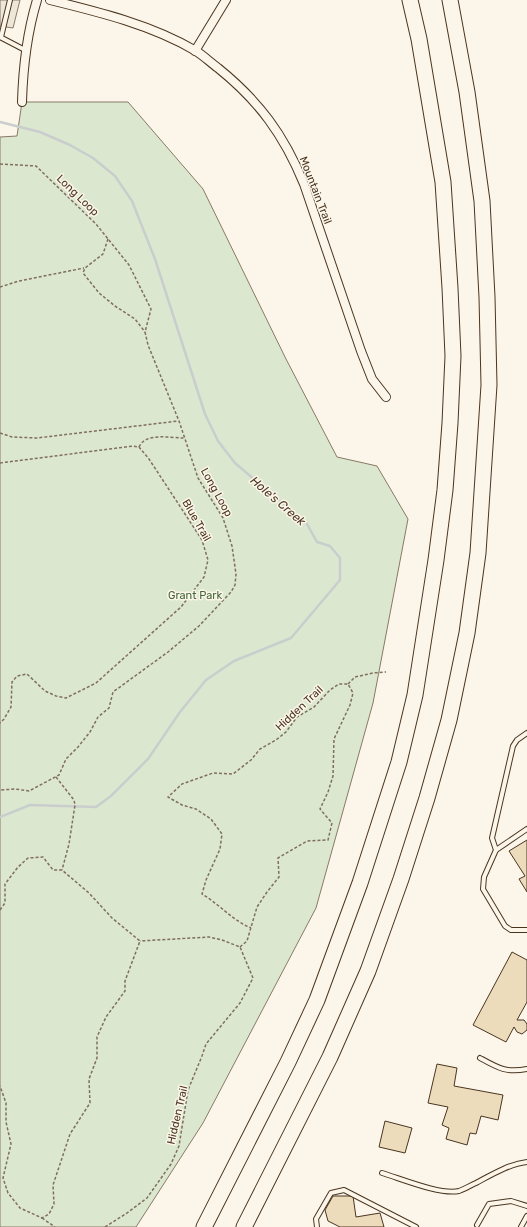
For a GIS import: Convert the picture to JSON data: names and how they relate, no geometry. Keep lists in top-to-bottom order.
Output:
{
  "streets": {
    "street": ["Mountain Trail"],
    "path": ["Long Loop", "Blue Trail", "Hidden Trail"]
  },
  "water": ["Hole's Creek"],
  "parks": ["Grant Park"]
}
